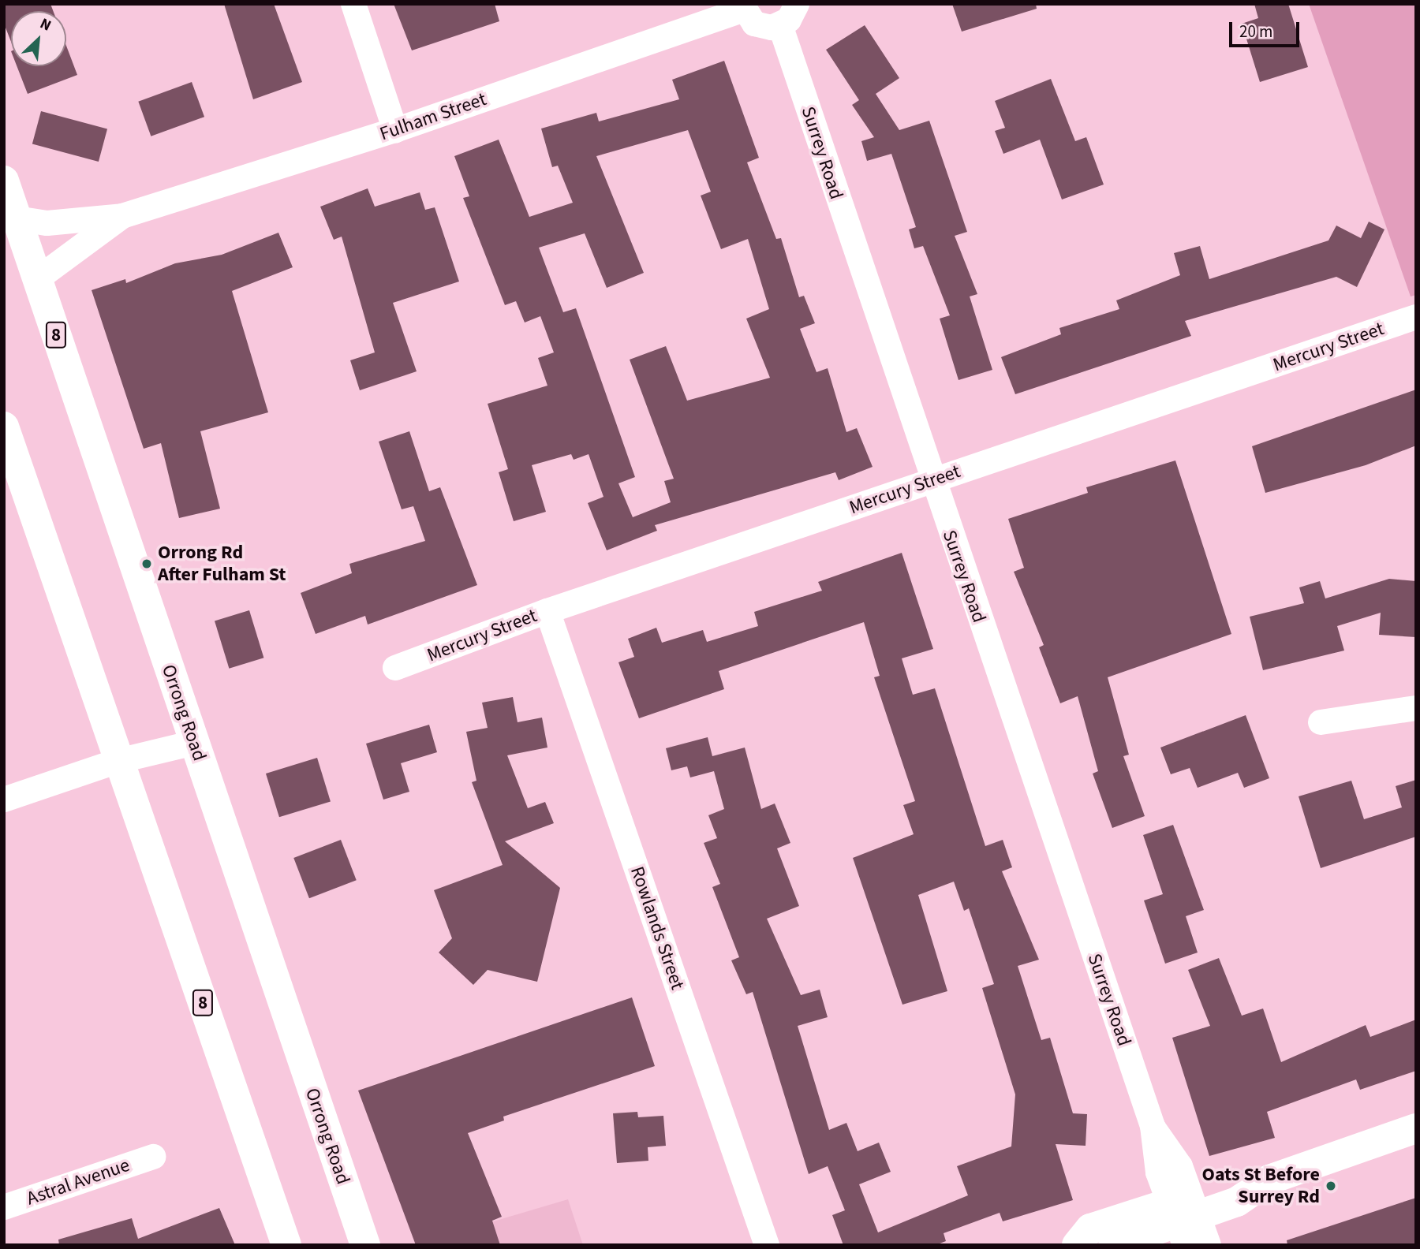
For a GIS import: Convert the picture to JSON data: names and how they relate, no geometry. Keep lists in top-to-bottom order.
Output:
{
  "streets": {
    "main road": ["8", "Orrong Road"],
    "street": [
      "Fulham Street",
      "Surrey Road",
      "Mercury Street",
      "Rowlands Street",
      "Astral Avenue"
    ]
  },
  "crossings": [
    ["Fulham Street", "Orrong Road"],
    ["Surrey Road", "Mercury Street"],
    ["Mercury Street", "Rowlands Street"]
  ],
  "places": ["Orrong Rd After Fulham St", "Oats St Before Surrey Rd"],
  "scale_bar": "20 m",
  "north": "top right"
}
